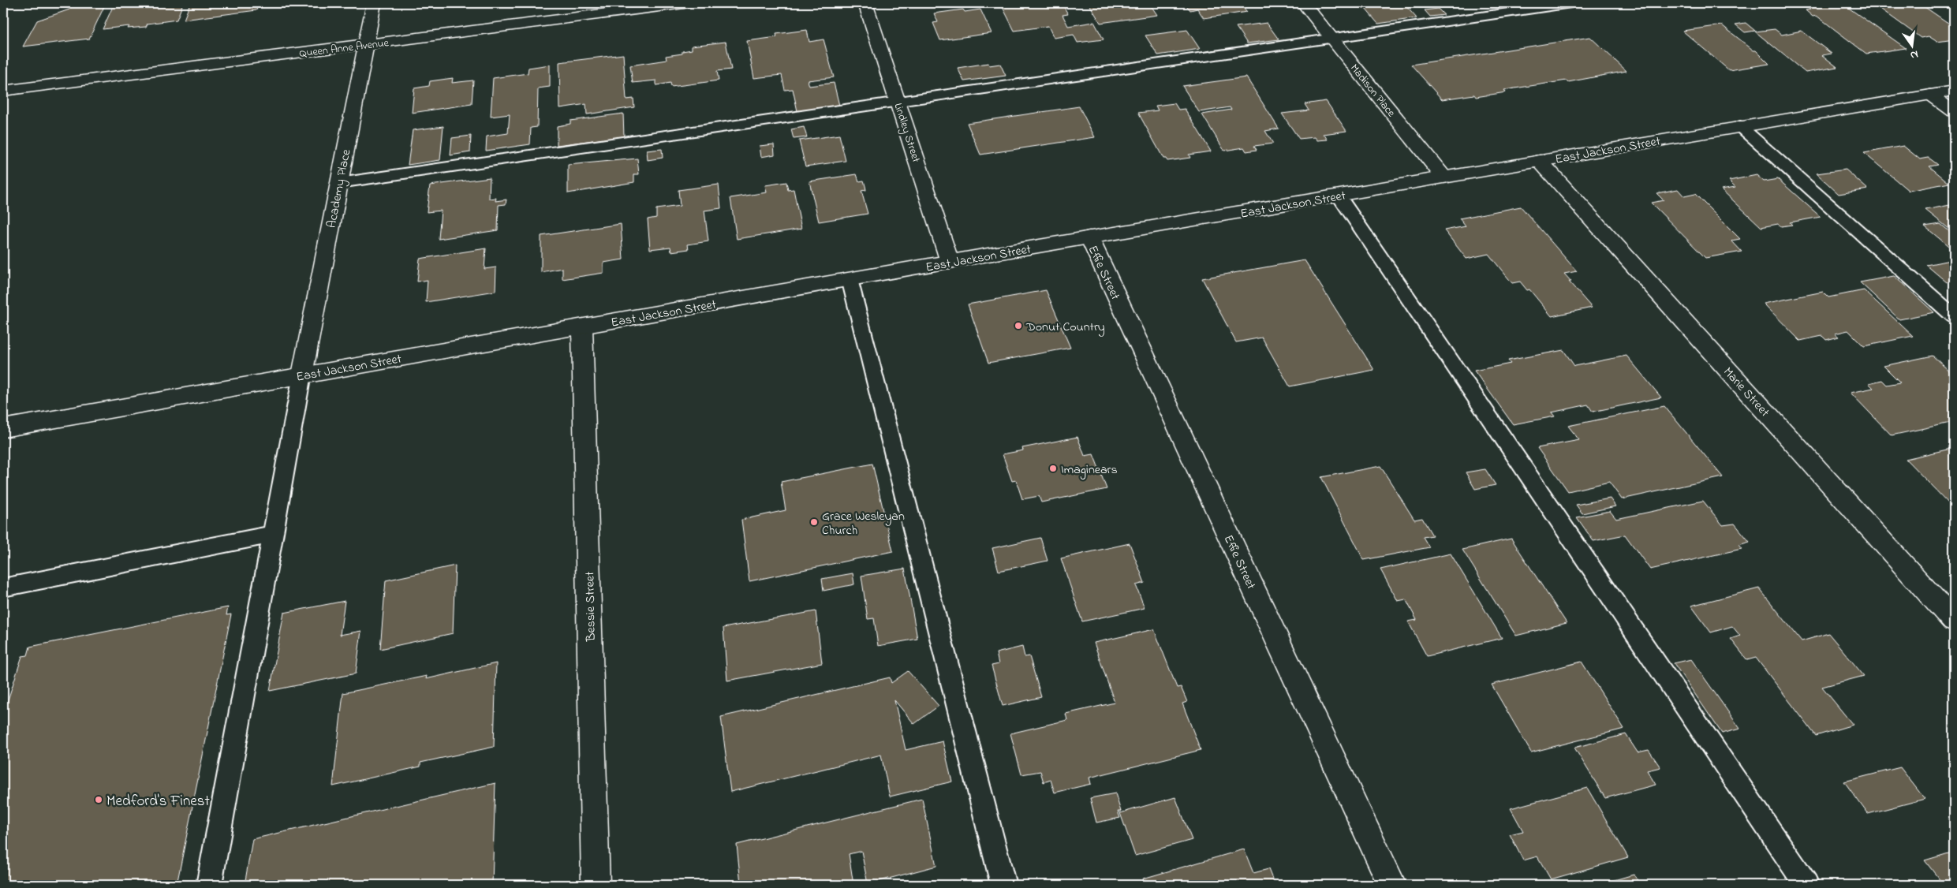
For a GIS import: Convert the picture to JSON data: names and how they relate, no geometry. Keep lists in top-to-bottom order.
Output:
{
  "streets": {
    "street": [
      "Queen Anne Avenue",
      "Madison Place",
      "Lindley Street",
      "East Jackson Street",
      "Academy Place",
      "Effie Street",
      "Marie Street",
      "Bessie Street"
    ]
  },
  "crossings": [
    ["Queen Anne Avenue", "Academy Place"],
    ["Madison Place", "East Jackson Street"],
    ["Lindley Street", "East Jackson Street"],
    ["East Jackson Street", "Academy Place"],
    ["East Jackson Street", "Effie Street"],
    ["East Jackson Street", "Marie Street"],
    ["East Jackson Street", "Bessie Street"]
  ],
  "places": [
    "Donut Country",
    "Imaginears",
    "Grace Wesleyan Church",
    "Medford's Finest"
  ],
  "north": "bottom"
}
